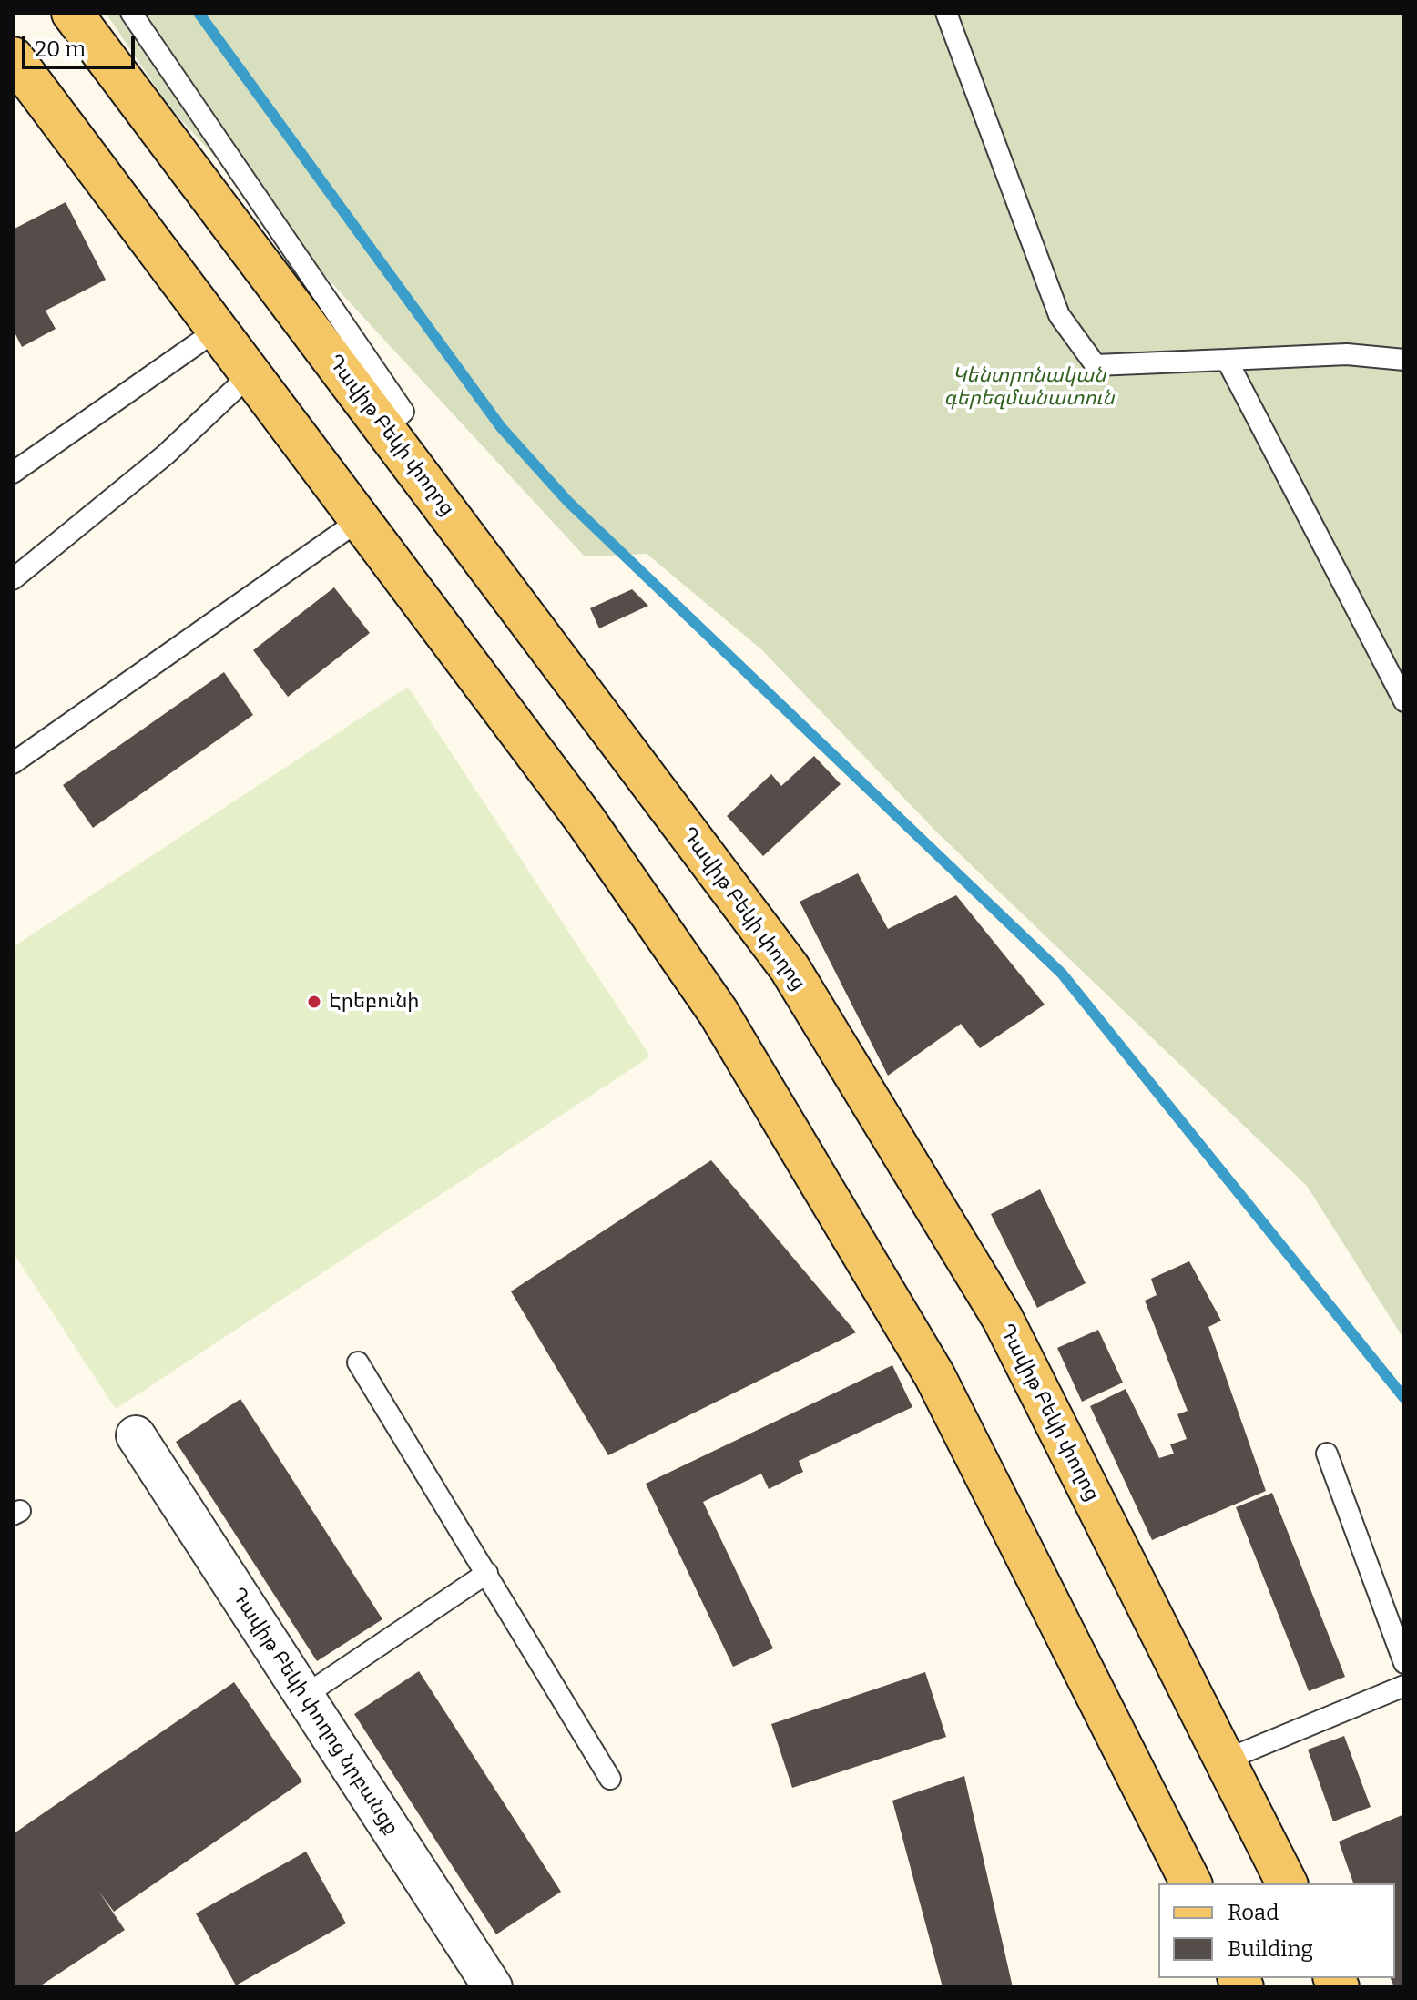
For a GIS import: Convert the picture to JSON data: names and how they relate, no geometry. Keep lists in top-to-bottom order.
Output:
{
  "streets": {
    "main road": ["Դավիթ Բեկի փողոց"],
    "street": ["Դավիթ Բեկի փողոց նրբանցք"]
  },
  "parks": ["Կենտրոնական գերեզմանատուն"],
  "places": ["Էրեբունի"],
  "legend": ["Road", "Building"],
  "scale_bar": "20 m"
}
